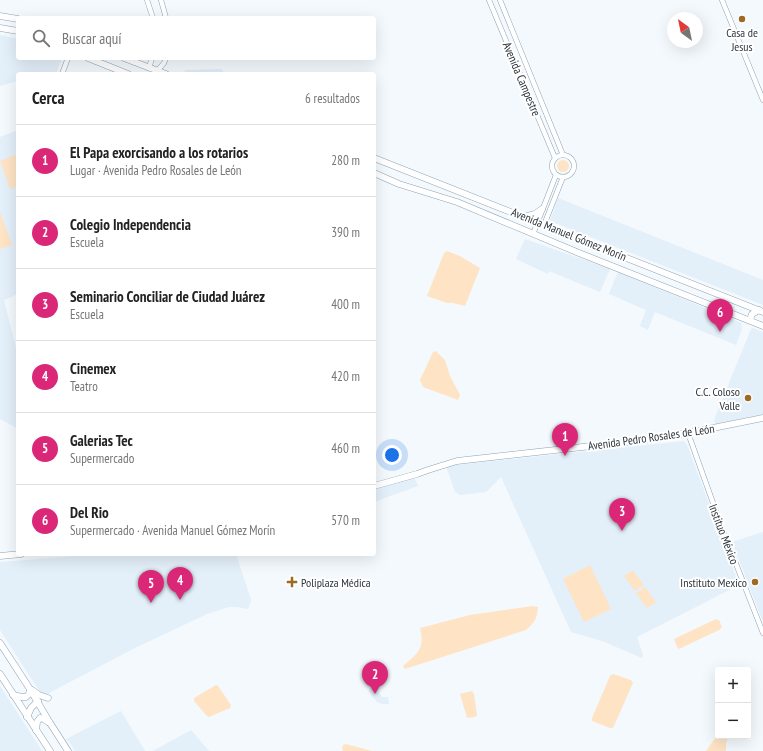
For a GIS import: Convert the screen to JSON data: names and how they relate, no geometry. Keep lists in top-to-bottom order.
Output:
{
  "streets": {
    "main road": ["Avenida Manuel Gómez Morín", "Avenida Pedro Rosales de León"],
    "street": ["Avenida Campestre", "Instituo México"]
  },
  "crossings": [
    ["Avenida Pedro Rosales de León", "Instituo México"]
  ],
  "places": {
    "other": ["Casa de Jesus", "C.C. Coloso Valle", "Instituto Mexico"],
    "health": ["Poliplaza Médica"]
  },
  "north": "top left",
  "page": {
    "search": "Buscar aquí",
    "heading": ["Cerca", "6 resultados"],
    "list": [
      {
        "mark": "1",
        "name": "El Papa exorcisando a los rotarios",
        "note": "Lugar · Avenida Pedro Rosales de León",
        "value": "280 m"
      },
      {
        "mark": "2",
        "name": "Colegio Independencia",
        "note": "Escuela",
        "value": "390 m"
      },
      {
        "mark": "3",
        "name": "Seminario Conciliar de Ciudad Juárez",
        "note": "Escuela",
        "value": "400 m"
      },
      {
        "mark": "4",
        "name": "Cinemex",
        "note": "Teatro",
        "value": "420 m"
      },
      {
        "mark": "5",
        "name": "Galerias Tec",
        "note": "Supermercado",
        "value": "460 m"
      },
      {
        "mark": "6",
        "name": "Del Rio",
        "note": "Supermercado · Avenida Manuel Gómez Morín",
        "value": "570 m"
      }
    ],
    "pins": [
      "6",
      "1",
      "3",
      "4",
      "5",
      "2"
    ],
    "map_buttons": ["+", "−"]
  }
}
